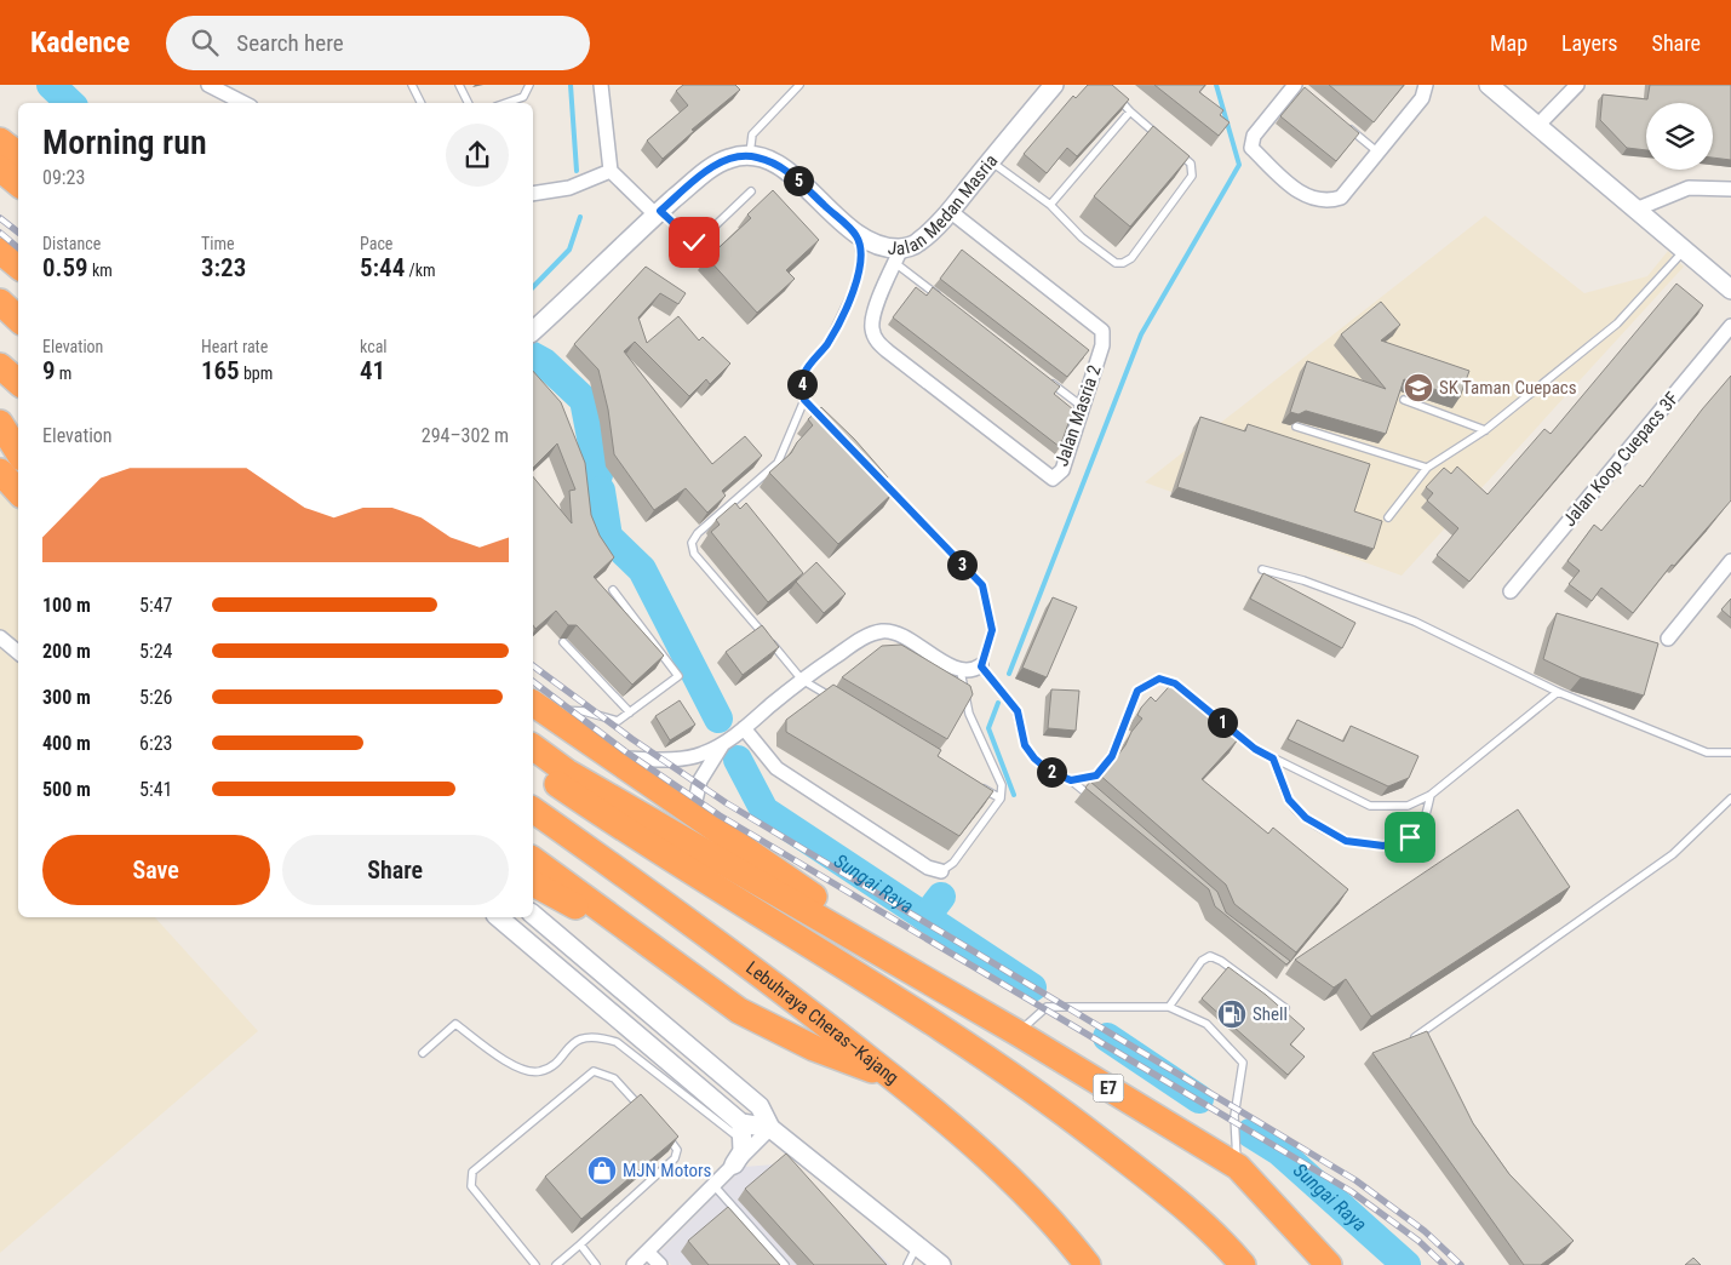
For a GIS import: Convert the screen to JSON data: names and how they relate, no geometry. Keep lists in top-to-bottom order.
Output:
{
  "streets": {
    "highway": ["Lebuhraya Cheras–Kajang", "E7"],
    "street": ["Jalan Medan Masria", "Jalan Masria 2", "Jalan Koop Cuepacs 3F"]
  },
  "crossings": [
    ["Jalan Medan Masria", "Jalan Masria 2"]
  ],
  "water": ["Sungai Raya"],
  "places": {
    "school or university": ["SK Taman Cuepacs"],
    "fuel station": ["Shell"],
    "shop": ["MJN Motors"]
  },
  "page": {
    "header": "Kadence",
    "search": "Search here",
    "nav": ["Map", "Layers", "Share"],
    "heading": ["Morning run", "09:23"],
    "pins": [
      "5",
      "4",
      "3",
      "1",
      "2"
    ],
    "stats": [
      ["Distance", "0.59 km"],
      ["Time", "3:23"],
      ["Pace", "5:44 /km"],
      ["Elevation", "9 m"],
      ["Heart rate", "165 bpm"],
      ["kcal", "41"]
    ],
    "chart": ["Elevation", "294–302 m"],
    "list": [
      {
        "name": "100 m",
        "note": "5:47"
      },
      {
        "name": "200 m",
        "note": "5:24"
      },
      {
        "name": "300 m",
        "note": "5:26"
      },
      {
        "name": "400 m",
        "note": "6:23"
      },
      {
        "name": "500 m",
        "note": "5:41"
      }
    ],
    "buttons": ["Save", "Share"]
  }
}
